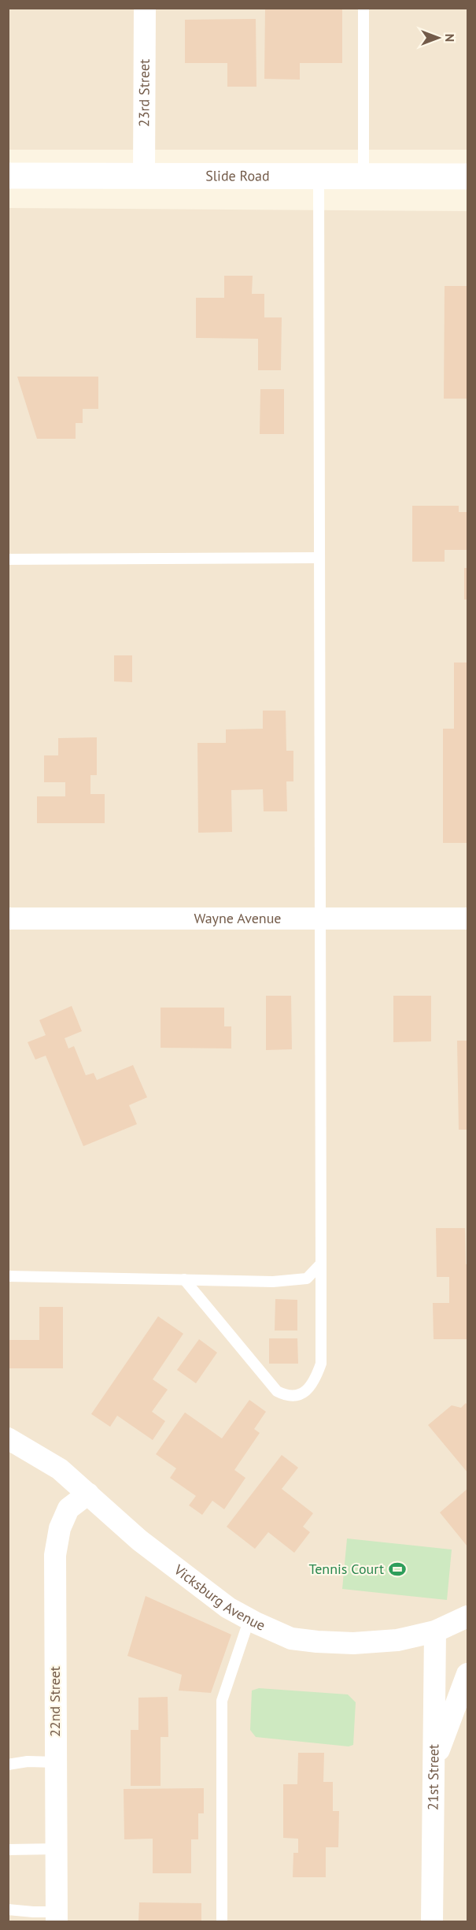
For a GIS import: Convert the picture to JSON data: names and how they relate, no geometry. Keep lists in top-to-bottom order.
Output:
{
  "streets": {
    "main road": ["Slide Road"],
    "street": [
      "23rd Street",
      "Wayne Avenue",
      "Vicksburg Avenue",
      "22nd Street",
      "21st Street"
    ]
  },
  "crossings": [
    ["23rd Street", "Slide Road"],
    ["Vicksburg Avenue", "22nd Street"],
    ["Vicksburg Avenue", "21st Street"]
  ],
  "places": {
    "sports": ["Tennis Court"]
  },
  "north": "right"
}
